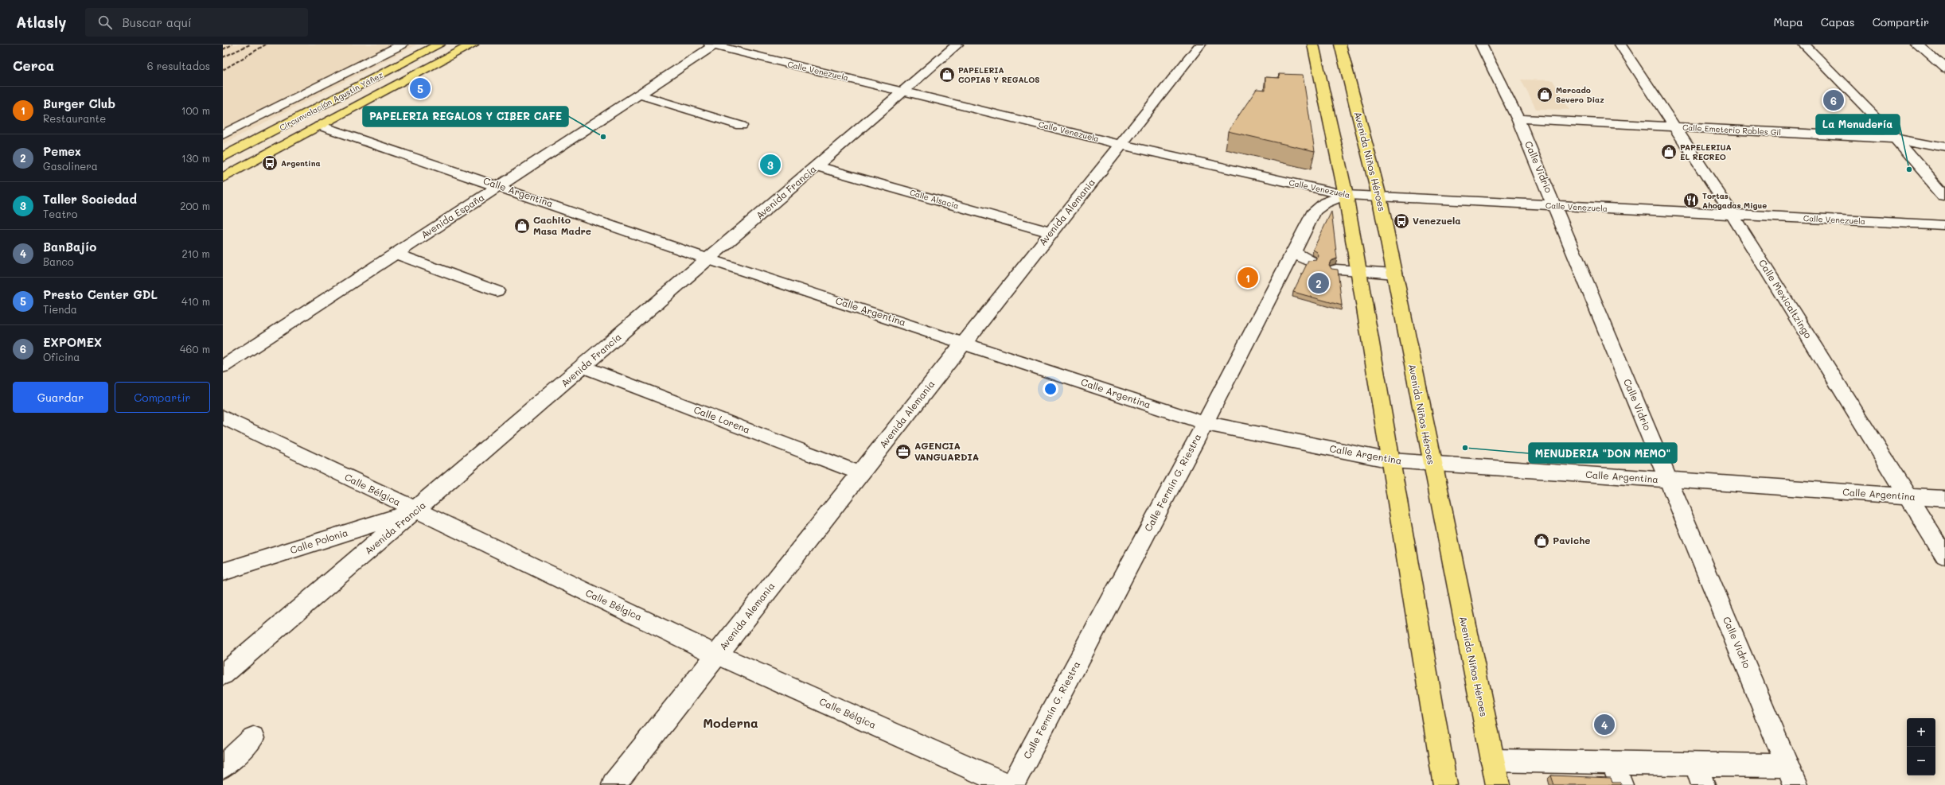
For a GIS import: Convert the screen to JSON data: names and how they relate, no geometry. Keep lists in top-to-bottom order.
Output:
{
  "streets": {
    "main road": ["Circunvalación Agustín Yáñez", "Avenida Niños Héroes"],
    "street": [
      "Calle Venezuela",
      "Calle Emeterio Robles Gil",
      "Calle Vidrio",
      "Calle Argentina",
      "Avenida Francia",
      "Calle Alsacia",
      "Avenida Alemania",
      "Avenida España",
      "Calle Mexicaltzingo",
      "Calle Lorena",
      "Calle Fermín G. Riestra",
      "Calle Bélgica",
      "Calle Polonia"
    ]
  },
  "crossings": [
    ["Calle Venezuela", "Avenida Niños Héroes"],
    ["Calle Venezuela", "Calle Vidrio"],
    ["Calle Venezuela", "Avenida Francia"],
    ["Calle Venezuela", "Avenida Alemania"],
    ["Calle Venezuela", "Avenida España"],
    ["Calle Venezuela", "Calle Mexicaltzingo"],
    ["Calle Venezuela", "Calle Fermín G. Riestra"],
    ["Circunvalación Agustín Yáñez", "Calle Argentina"],
    ["Calle Emeterio Robles Gil", "Calle Vidrio"],
    ["Calle Emeterio Robles Gil", "Calle Mexicaltzingo"],
    ["Avenida Niños Héroes", "Calle Argentina"],
    ["Calle Vidrio", "Calle Argentina"],
    ["Calle Argentina", "Avenida Francia"],
    ["Calle Argentina", "Avenida Alemania"],
    ["Calle Argentina", "Avenida España"],
    ["Calle Argentina", "Calle Mexicaltzingo"],
    ["Calle Argentina", "Calle Fermín G. Riestra"],
    ["Avenida Francia", "Calle Alsacia"],
    ["Avenida Francia", "Calle Lorena"],
    ["Avenida Francia", "Calle Bélgica"],
    ["Avenida Francia", "Calle Polonia"],
    ["Calle Alsacia", "Avenida Alemania"],
    ["Avenida Alemania", "Calle Lorena"],
    ["Avenida Alemania", "Calle Bélgica"],
    ["Calle Bélgica", "Calle Polonia"]
  ],
  "districts": ["Moderna"],
  "places": {
    "shop": [
      "PAPELERIA COPIAS Y REGALOS",
      "Mercado Severo Diaz",
      "PAPELERIUA EL RECREO",
      "Cachito Masa Madre",
      "Paviche"
    ],
    "other": ["PAPELERIA REGALOS Y CIBER CAFE", "La Menudería", "MENUDERIA \"DON MEMO\""],
    "bus stop": ["Argentina", "Venezuela"],
    "restaurant": ["Tortas Ahogadas Migue"],
    "office": ["AGENCIA VANGUARDIA"]
  },
  "page": {
    "header": "Atlasly",
    "search": "Buscar aquí",
    "nav": ["Mapa", "Capas", "Compartir"],
    "heading": ["Cerca", "6 resultados"],
    "pins": [
      "5",
      "6",
      "3",
      "1",
      "2",
      "4"
    ],
    "list": [
      {
        "mark": "1",
        "name": "Burger Club",
        "note": "Restaurante",
        "value": "100 m"
      },
      {
        "mark": "2",
        "name": "Pemex",
        "note": "Gasolinera",
        "value": "130 m"
      },
      {
        "mark": "3",
        "name": "Taller Sociedad",
        "note": "Teatro",
        "value": "200 m"
      },
      {
        "mark": "4",
        "name": "BanBajío",
        "note": "Banco",
        "value": "210 m"
      },
      {
        "mark": "5",
        "name": "Presto Center GDL",
        "note": "Tienda",
        "value": "410 m"
      },
      {
        "mark": "6",
        "name": "EXPOMEX",
        "note": "Oficina",
        "value": "460 m"
      }
    ],
    "buttons": ["Guardar", "Compartir"],
    "map_buttons": ["+", "−"]
  }
}
